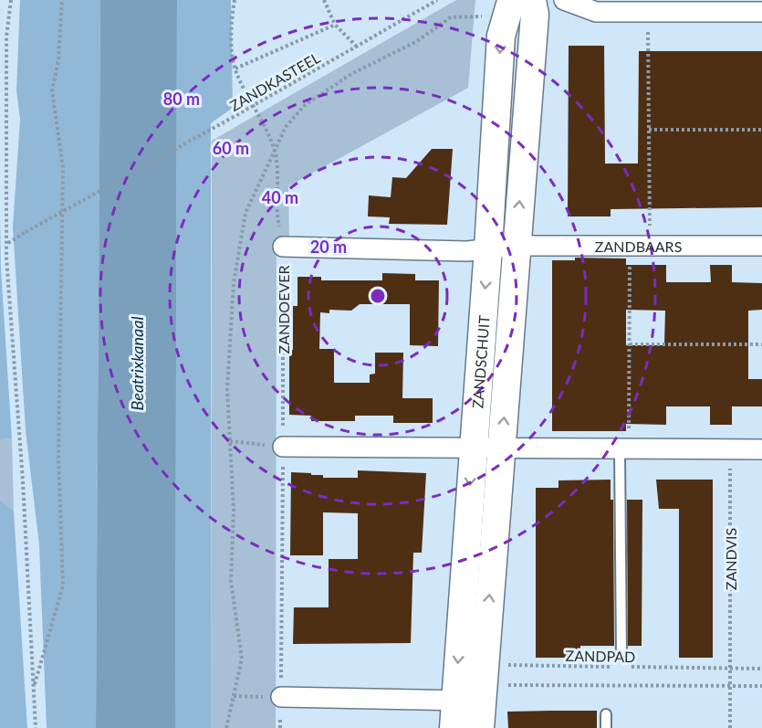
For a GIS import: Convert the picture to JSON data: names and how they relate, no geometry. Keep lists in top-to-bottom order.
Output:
{
  "streets": {
    "street": ["ZANDBAARS", "ZANDOEVER", "ZANDSCHUIT"],
    "path": ["ZANDKASTEEL", "ZANDVIS", "ZANDPAD"]
  },
  "crossings": [
    ["ZANDBAARS", "ZANDOEVER"],
    ["ZANDBAARS", "ZANDSCHUIT"],
    ["ZANDOEVER", "ZANDSCHUIT"],
    ["ZANDSCHUIT", "ZANDPAD"],
    ["ZANDVIS", "ZANDPAD"]
  ],
  "water": ["Beatrixkanaal"],
  "rings": [
    "80 m",
    "60 m",
    "40 m",
    "20 m"
  ]
}
